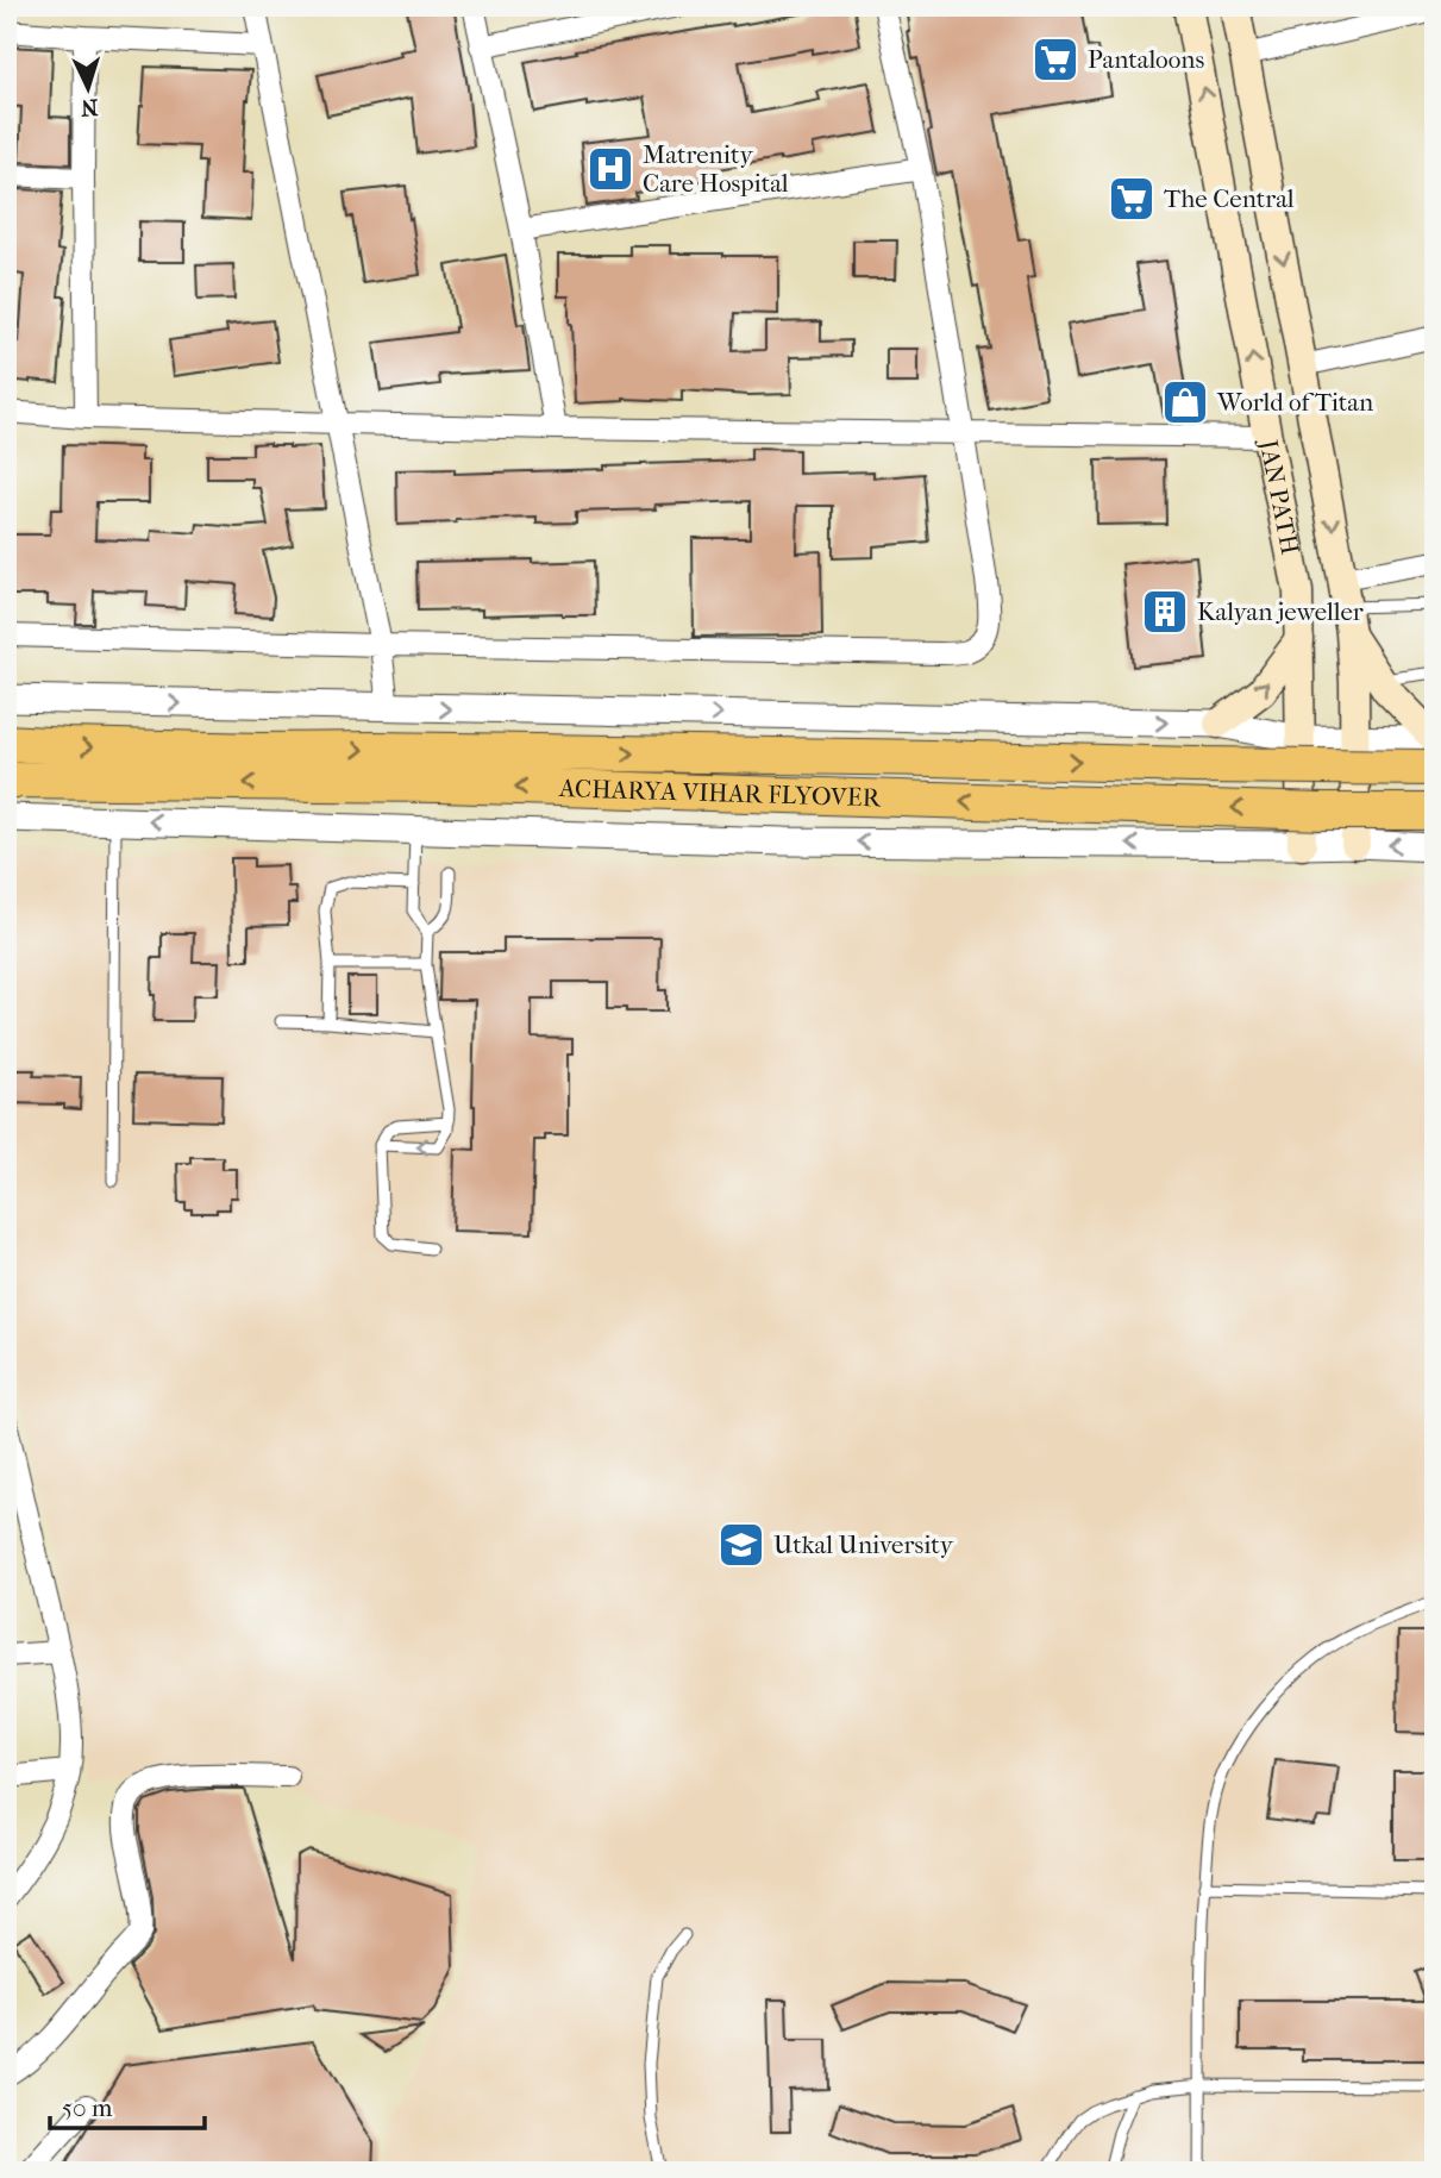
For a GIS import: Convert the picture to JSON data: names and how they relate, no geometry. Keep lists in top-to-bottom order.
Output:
{
  "streets": {
    "highway": ["ACHARYA VIHAR FLYOVER"],
    "main road": ["JAN PATH"]
  },
  "places": {
    "supermarket": ["Pantaloons", "The Central"],
    "hospital": ["Matrenity Care Hospital"],
    "shop": ["World of Titan"],
    "building": ["Kalyan jeweller"],
    "school or university": ["Utkal University"]
  },
  "scale_bar": "50 m",
  "north": "bottom"
}
